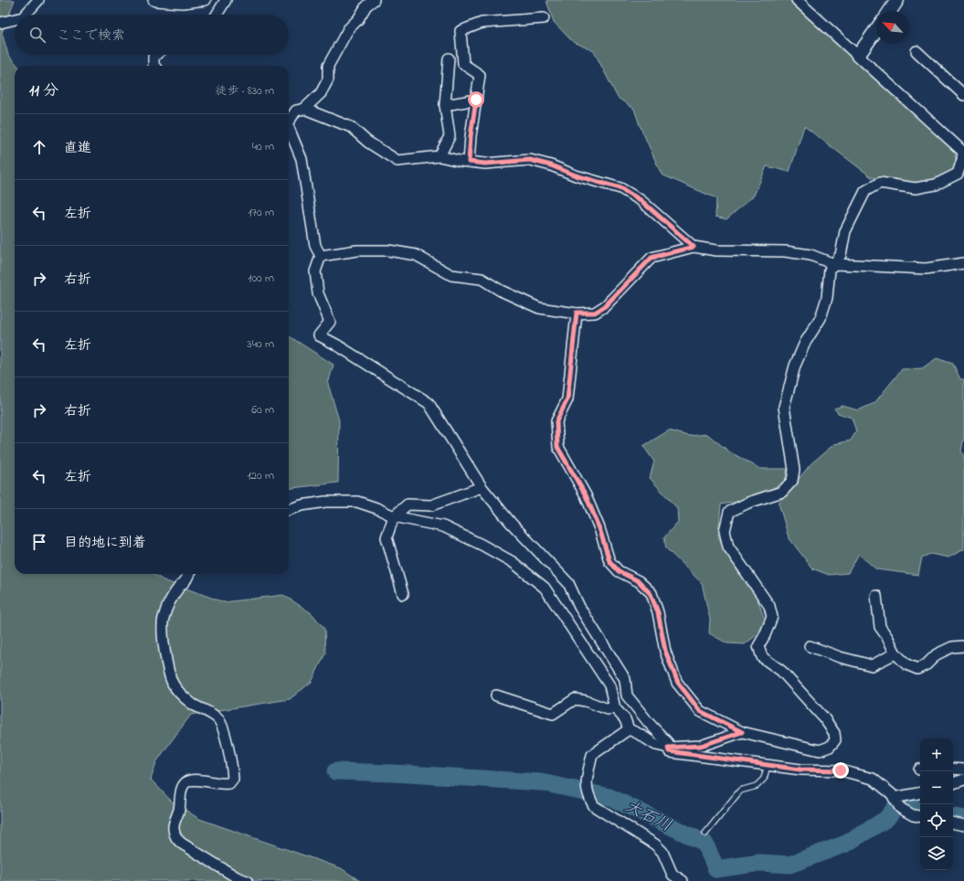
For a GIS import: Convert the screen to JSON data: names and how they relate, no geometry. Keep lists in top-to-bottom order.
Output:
{
  "water": ["大石川"],
  "north": "top left",
  "page": {
    "search": "ここで検索",
    "heading": ["11 分", "徒歩 · 830 m"],
    "list": [
      ["直進", "40 m"],
      ["左折", "170 m"],
      ["右折", "100 m"],
      ["左折", "340 m"],
      ["右折", "60 m"],
      ["左折", "120 m"],
      "目的地に到着"
    ],
    "map_buttons": ["+", "−"]
  }
}
